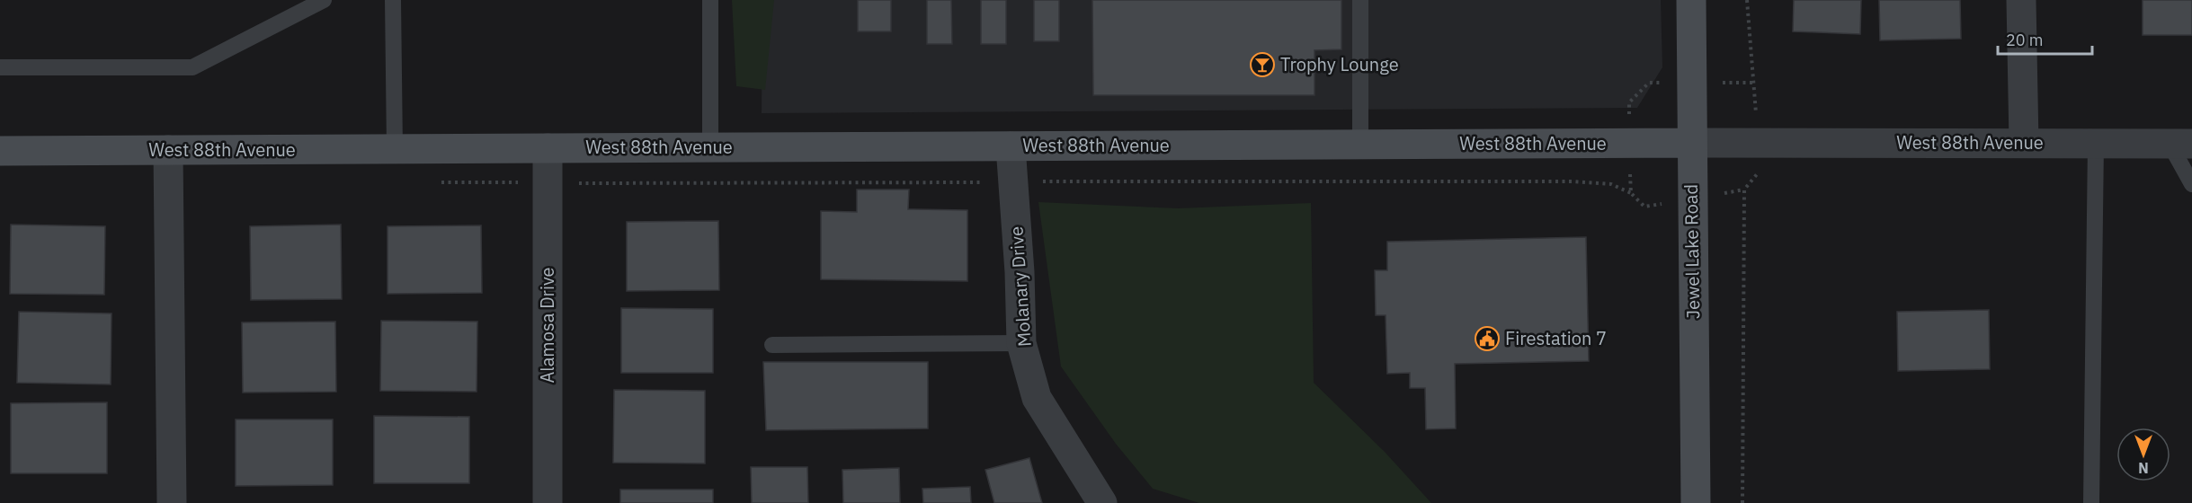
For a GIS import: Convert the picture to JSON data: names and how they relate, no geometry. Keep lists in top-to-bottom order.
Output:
{
  "streets": {
    "street": [
      "West 88th Avenue",
      "Jewel Lake Road",
      "Molanary Drive",
      "Alamosa Drive"
    ]
  },
  "crossings": [
    ["West 88th Avenue", "Jewel Lake Road"],
    ["West 88th Avenue", "Molanary Drive"],
    ["West 88th Avenue", "Alamosa Drive"]
  ],
  "places": {
    "bar": ["Trophy Lounge"],
    "public building": ["Firestation 7"]
  },
  "scale_bar": "20 m",
  "north": "bottom"
}
